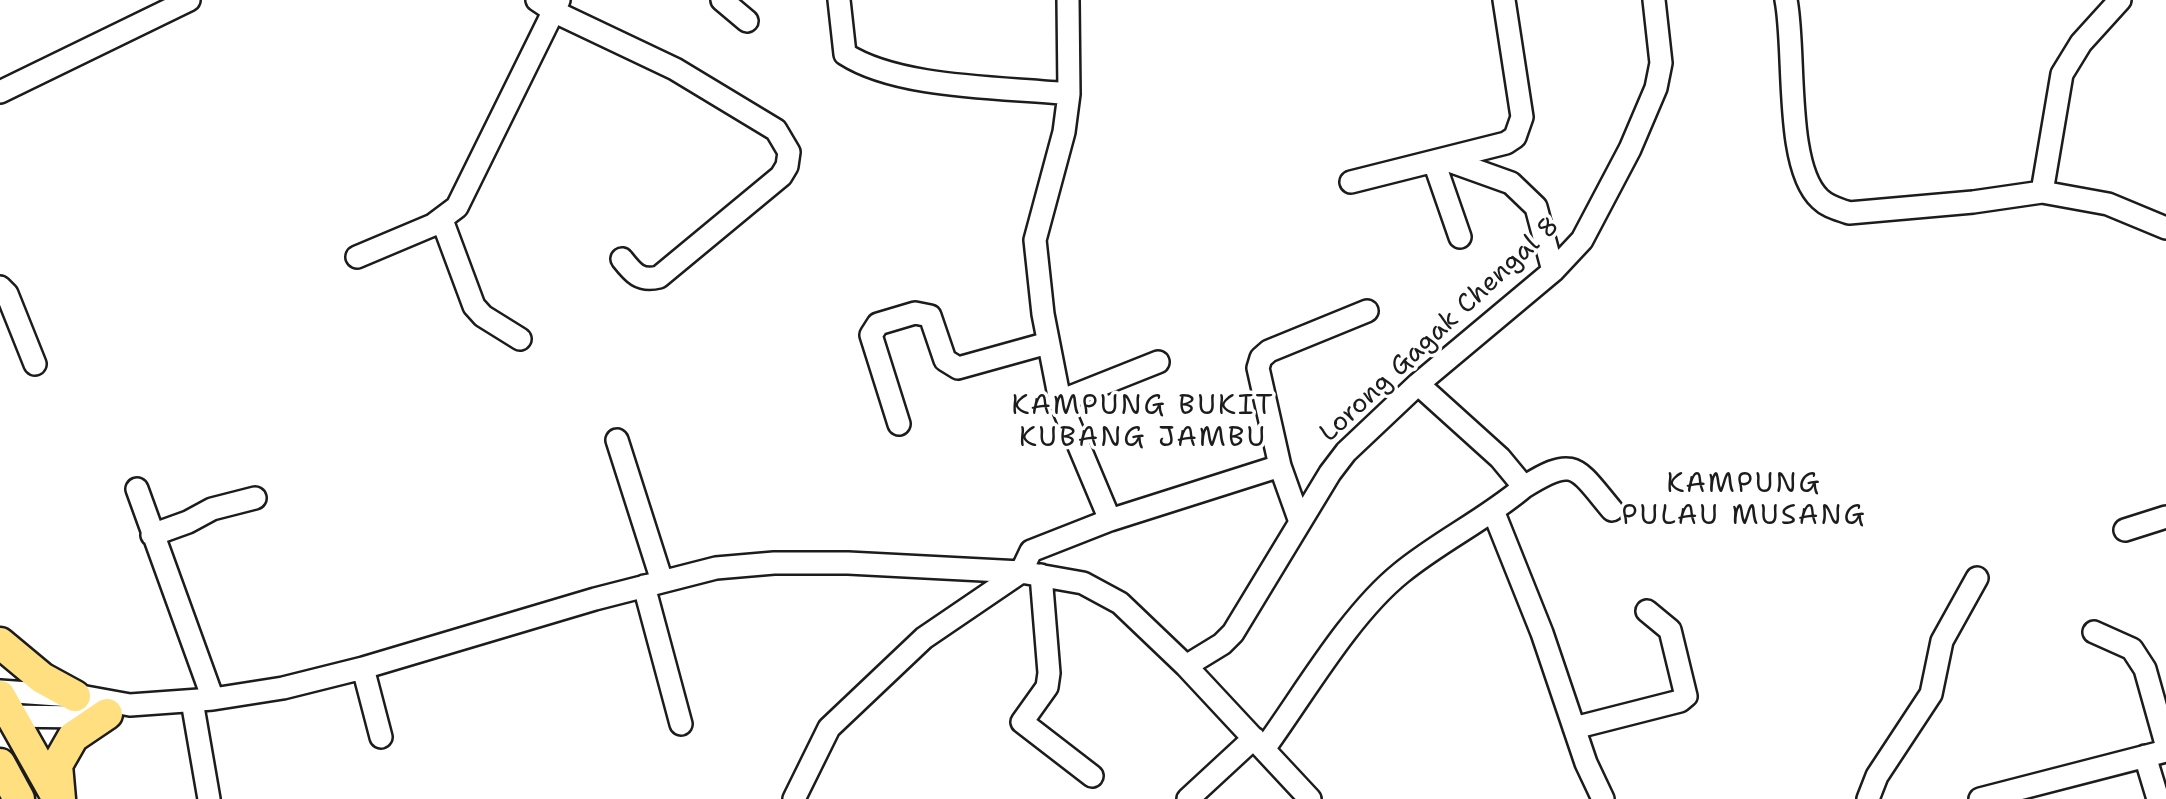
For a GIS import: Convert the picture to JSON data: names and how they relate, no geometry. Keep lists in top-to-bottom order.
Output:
{
  "streets": {
    "street": ["Lorong Gagak Chengal 8"]
  },
  "districts": ["KAMPUNG BUKIT KUBANG JAMBU", "KAMPUNG PULAU MUSANG"]
}
